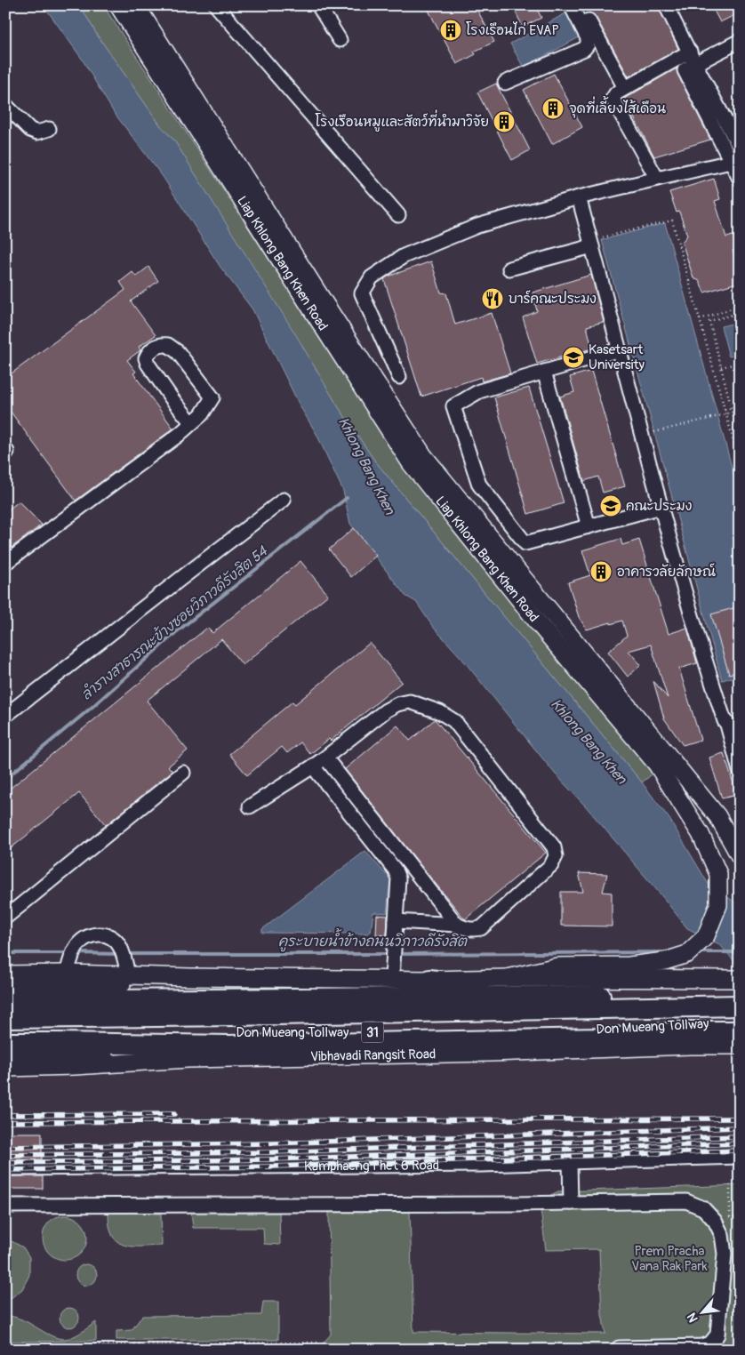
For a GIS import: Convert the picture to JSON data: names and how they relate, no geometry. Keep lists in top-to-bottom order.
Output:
{
  "streets": {
    "highway": ["Don Mueang Tollway", "31", "Vibhavadi Rangsit Road"],
    "main road": ["Liap Khlong Bang Khen Road"],
    "street": ["Kamphaeng Phet 6 Road"]
  },
  "water": ["Khlong Bang Khen", "ลำรางสาธารณะข้างซอยวิภาวดีรังสิต 54", "คูระบายน้ำข้างถนนวิภาวดีรังสิต"],
  "parks": ["Prem Pracha Vana Rak Park"],
  "places": {
    "building": [
      "โรงเรือนไก่ EVAP",
      "จุดที่เลี้ยงไส้เดือน",
      "โรงเรือนหมูและสัตว์ที่นำมาวิจัย",
      "อาคารวลัยลักษณ์"
    ],
    "restaurant": ["บาร์คณะประมง"],
    "school or university": ["Kasetsart University", "คณะประมง"]
  },
  "north": "bottom left"
}
